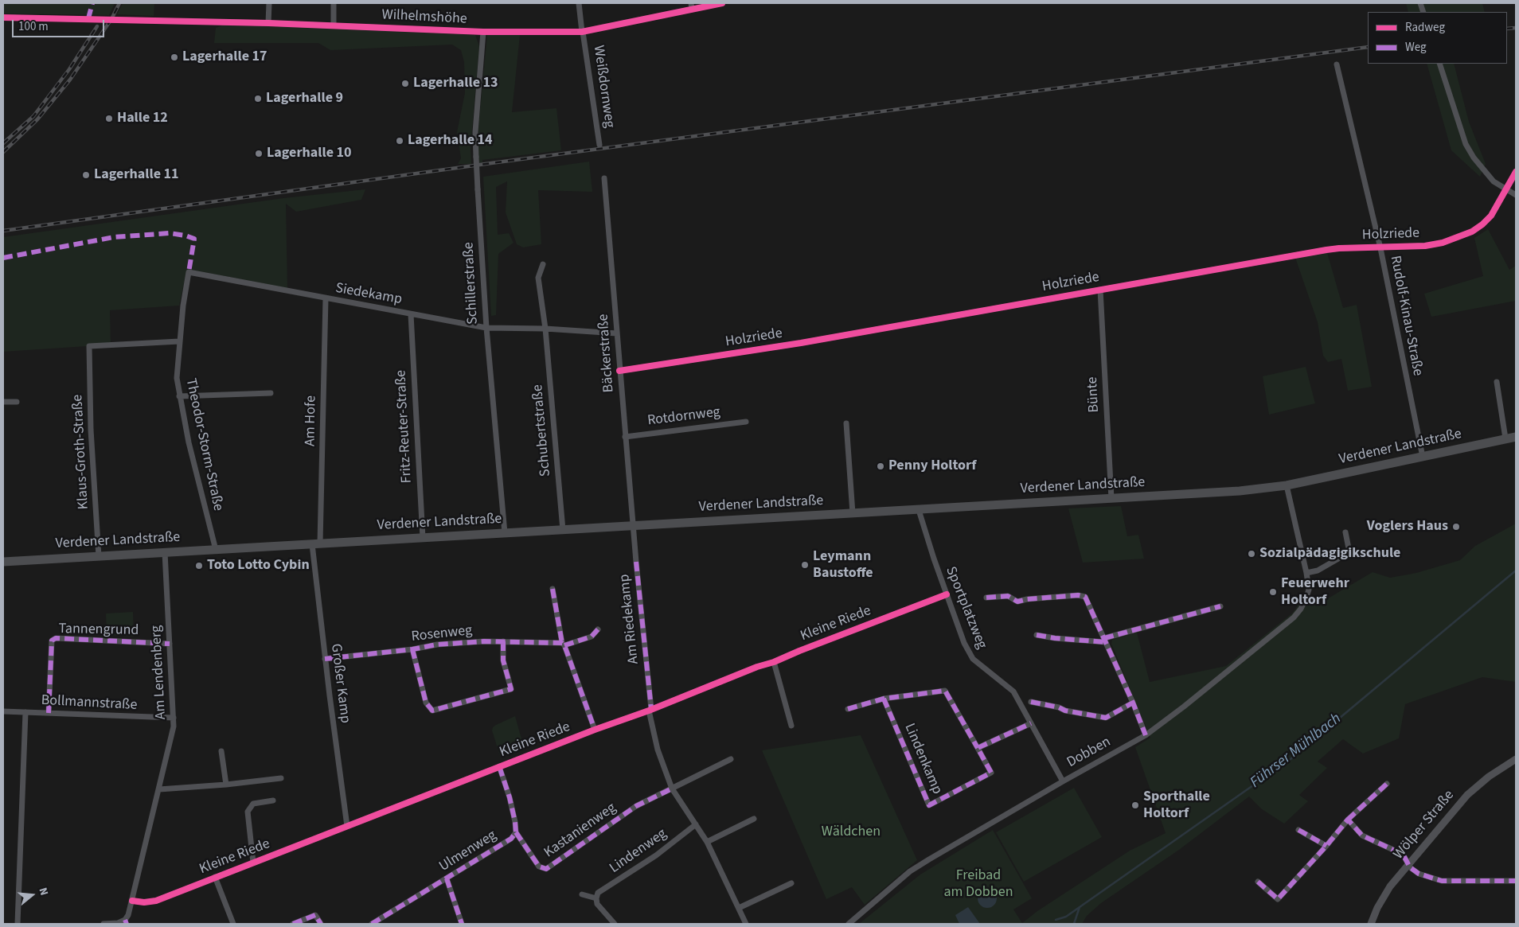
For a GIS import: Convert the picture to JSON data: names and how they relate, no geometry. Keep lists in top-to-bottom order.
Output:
{
  "streets": {
    "main road": ["Verdener Landstraße"],
    "street": [
      "Wilhelmshöhe",
      "Weißdornweg",
      "Holzriede",
      "Schillerstraße",
      "Siedekamp",
      "Rudolf-Kinau-Straße",
      "Bäckerstraße",
      "Bünte",
      "Rotdornweg",
      "Am Hofe",
      "Fritz-Reuter-Straße",
      "Schubertstraße",
      "Theodor-Storm-Straße",
      "Klaus-Groth-Straße",
      "Sportplatzweg",
      "Am Riedekamp",
      "Kleine Riede",
      "Tannengrund",
      "Rosenweg",
      "Am Lendenberg",
      "Großer Kamp",
      "Bollmannstraße",
      "Dobben",
      "Lindenkamp",
      "Wölper Straße",
      "Kastanienweg",
      "Ulmenweg",
      "Lindenweg"
    ]
  },
  "crossings": [
    ["Wilhelmshöhe", "Weißdornweg"],
    ["Wilhelmshöhe", "Schillerstraße"],
    ["Holzriede", "Rudolf-Kinau-Straße"],
    ["Holzriede", "Bäckerstraße"],
    ["Holzriede", "Bünte"],
    ["Schillerstraße", "Siedekamp"],
    ["Schillerstraße", "Verdener Landstraße"],
    ["Siedekamp", "Bäckerstraße"],
    ["Siedekamp", "Am Hofe"],
    ["Siedekamp", "Fritz-Reuter-Straße"],
    ["Siedekamp", "Schubertstraße"],
    ["Siedekamp", "Theodor-Storm-Straße"],
    ["Rudolf-Kinau-Straße", "Verdener Landstraße"],
    ["Bäckerstraße", "Rotdornweg"],
    ["Bäckerstraße", "Verdener Landstraße"],
    ["Bäckerstraße", "Am Riedekamp"],
    ["Bünte", "Verdener Landstraße"],
    ["Am Hofe", "Verdener Landstraße"],
    ["Am Hofe", "Großer Kamp"],
    ["Fritz-Reuter-Straße", "Verdener Landstraße"],
    ["Schubertstraße", "Verdener Landstraße"],
    ["Theodor-Storm-Straße", "Verdener Landstraße"],
    ["Theodor-Storm-Straße", "Klaus-Groth-Straße"],
    ["Verdener Landstraße", "Klaus-Groth-Straße"],
    ["Verdener Landstraße", "Sportplatzweg"],
    ["Verdener Landstraße", "Am Riedekamp"],
    ["Verdener Landstraße", "Am Lendenberg"],
    ["Verdener Landstraße", "Großer Kamp"],
    ["Verdener Landstraße", "Dobben"],
    ["Sportplatzweg", "Kleine Riede"],
    ["Sportplatzweg", "Dobben"],
    ["Am Riedekamp", "Kleine Riede"],
    ["Am Riedekamp", "Kastanienweg"],
    ["Am Riedekamp", "Lindenweg"],
    ["Kleine Riede", "Am Lendenberg"],
    ["Kleine Riede", "Großer Kamp"],
    ["Kleine Riede", "Ulmenweg"],
    ["Tannengrund", "Am Lendenberg"],
    ["Tannengrund", "Bollmannstraße"],
    ["Rosenweg", "Großer Kamp"],
    ["Am Lendenberg", "Bollmannstraße"],
    ["Kastanienweg", "Ulmenweg"]
  ],
  "water": ["Führser Mühlbach"],
  "parks": ["Wäldchen", "Freibad am Dobben"],
  "places": [
    "Lagerhalle 17",
    "Lagerhalle 13",
    "Lagerhalle 9",
    "Halle 12",
    "Lagerhalle 14",
    "Lagerhalle 10",
    "Lagerhalle 11",
    "Penny Holtorf",
    "Voglers Haus",
    "Sozialpädagigikschule",
    "Leymann Baustoffe",
    "Toto Lotto Cybin",
    "Feuerwehr Holtorf",
    "Sporthalle Holtorf"
  ],
  "legend": ["Radweg", "Weg"],
  "scale_bar": "100 m",
  "north": "right"
}
